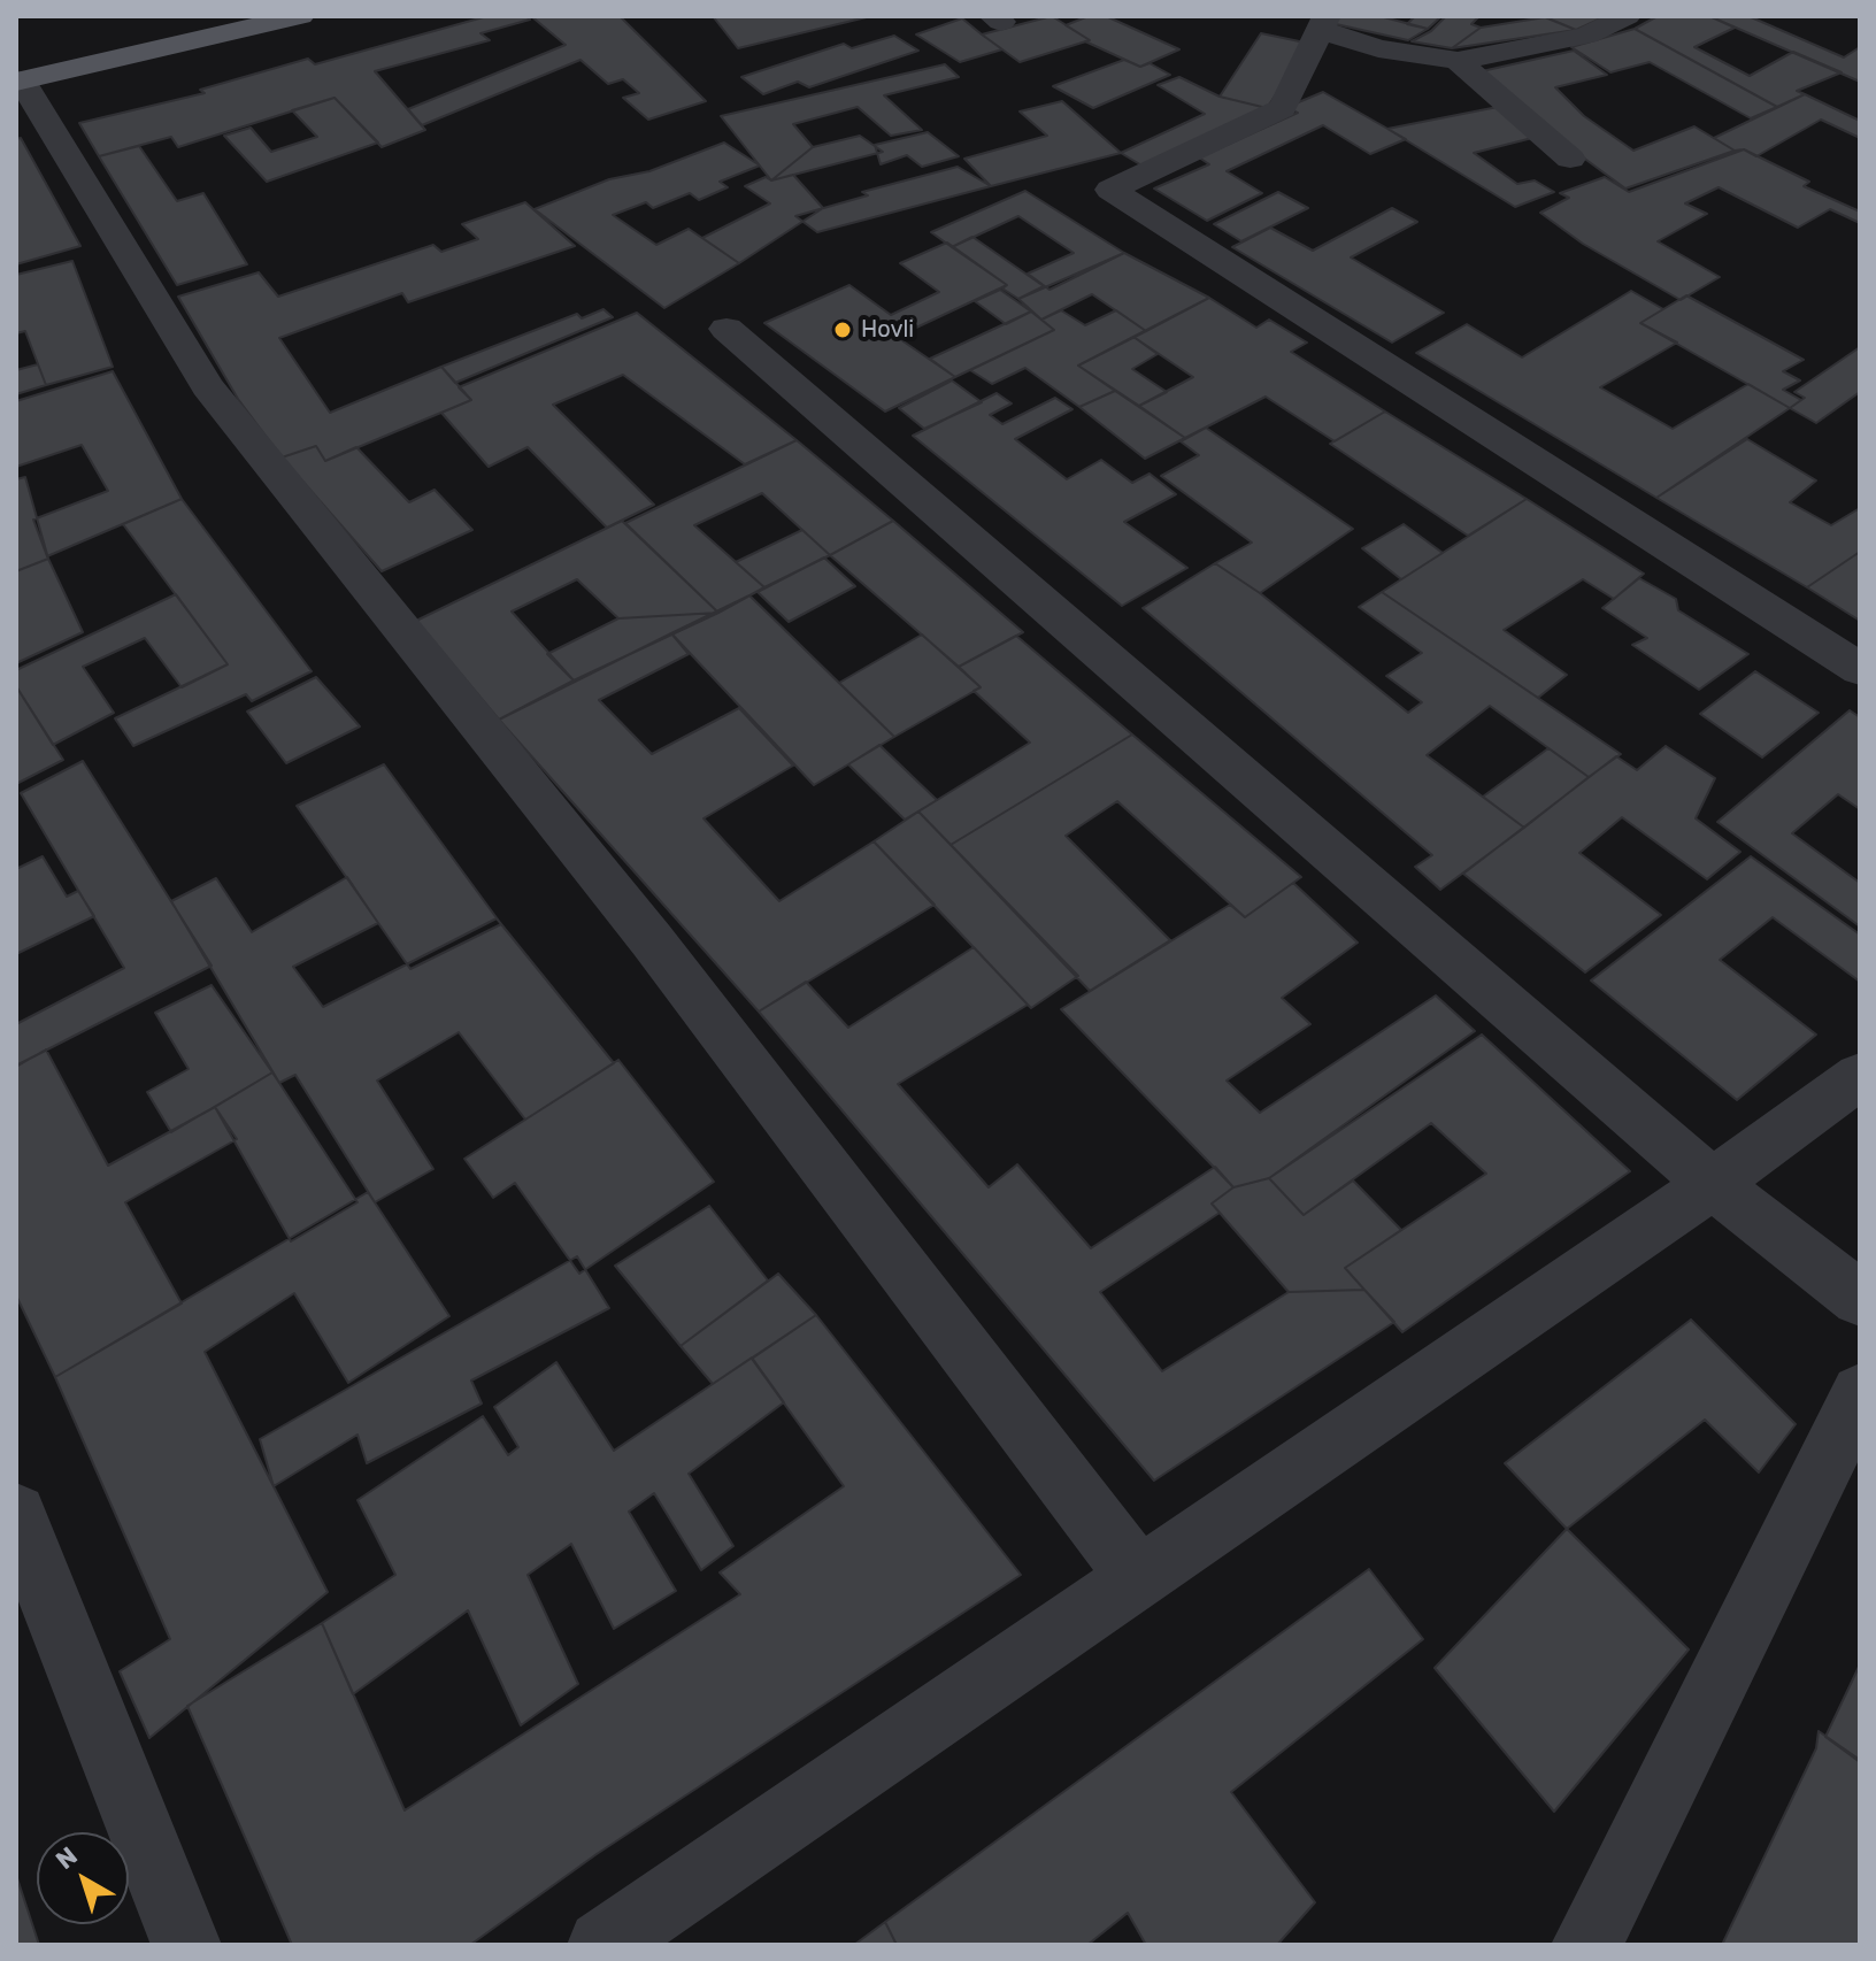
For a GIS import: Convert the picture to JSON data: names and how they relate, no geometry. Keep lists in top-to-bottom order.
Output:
{
  "places": ["Hovli"],
  "north": "top left"
}
